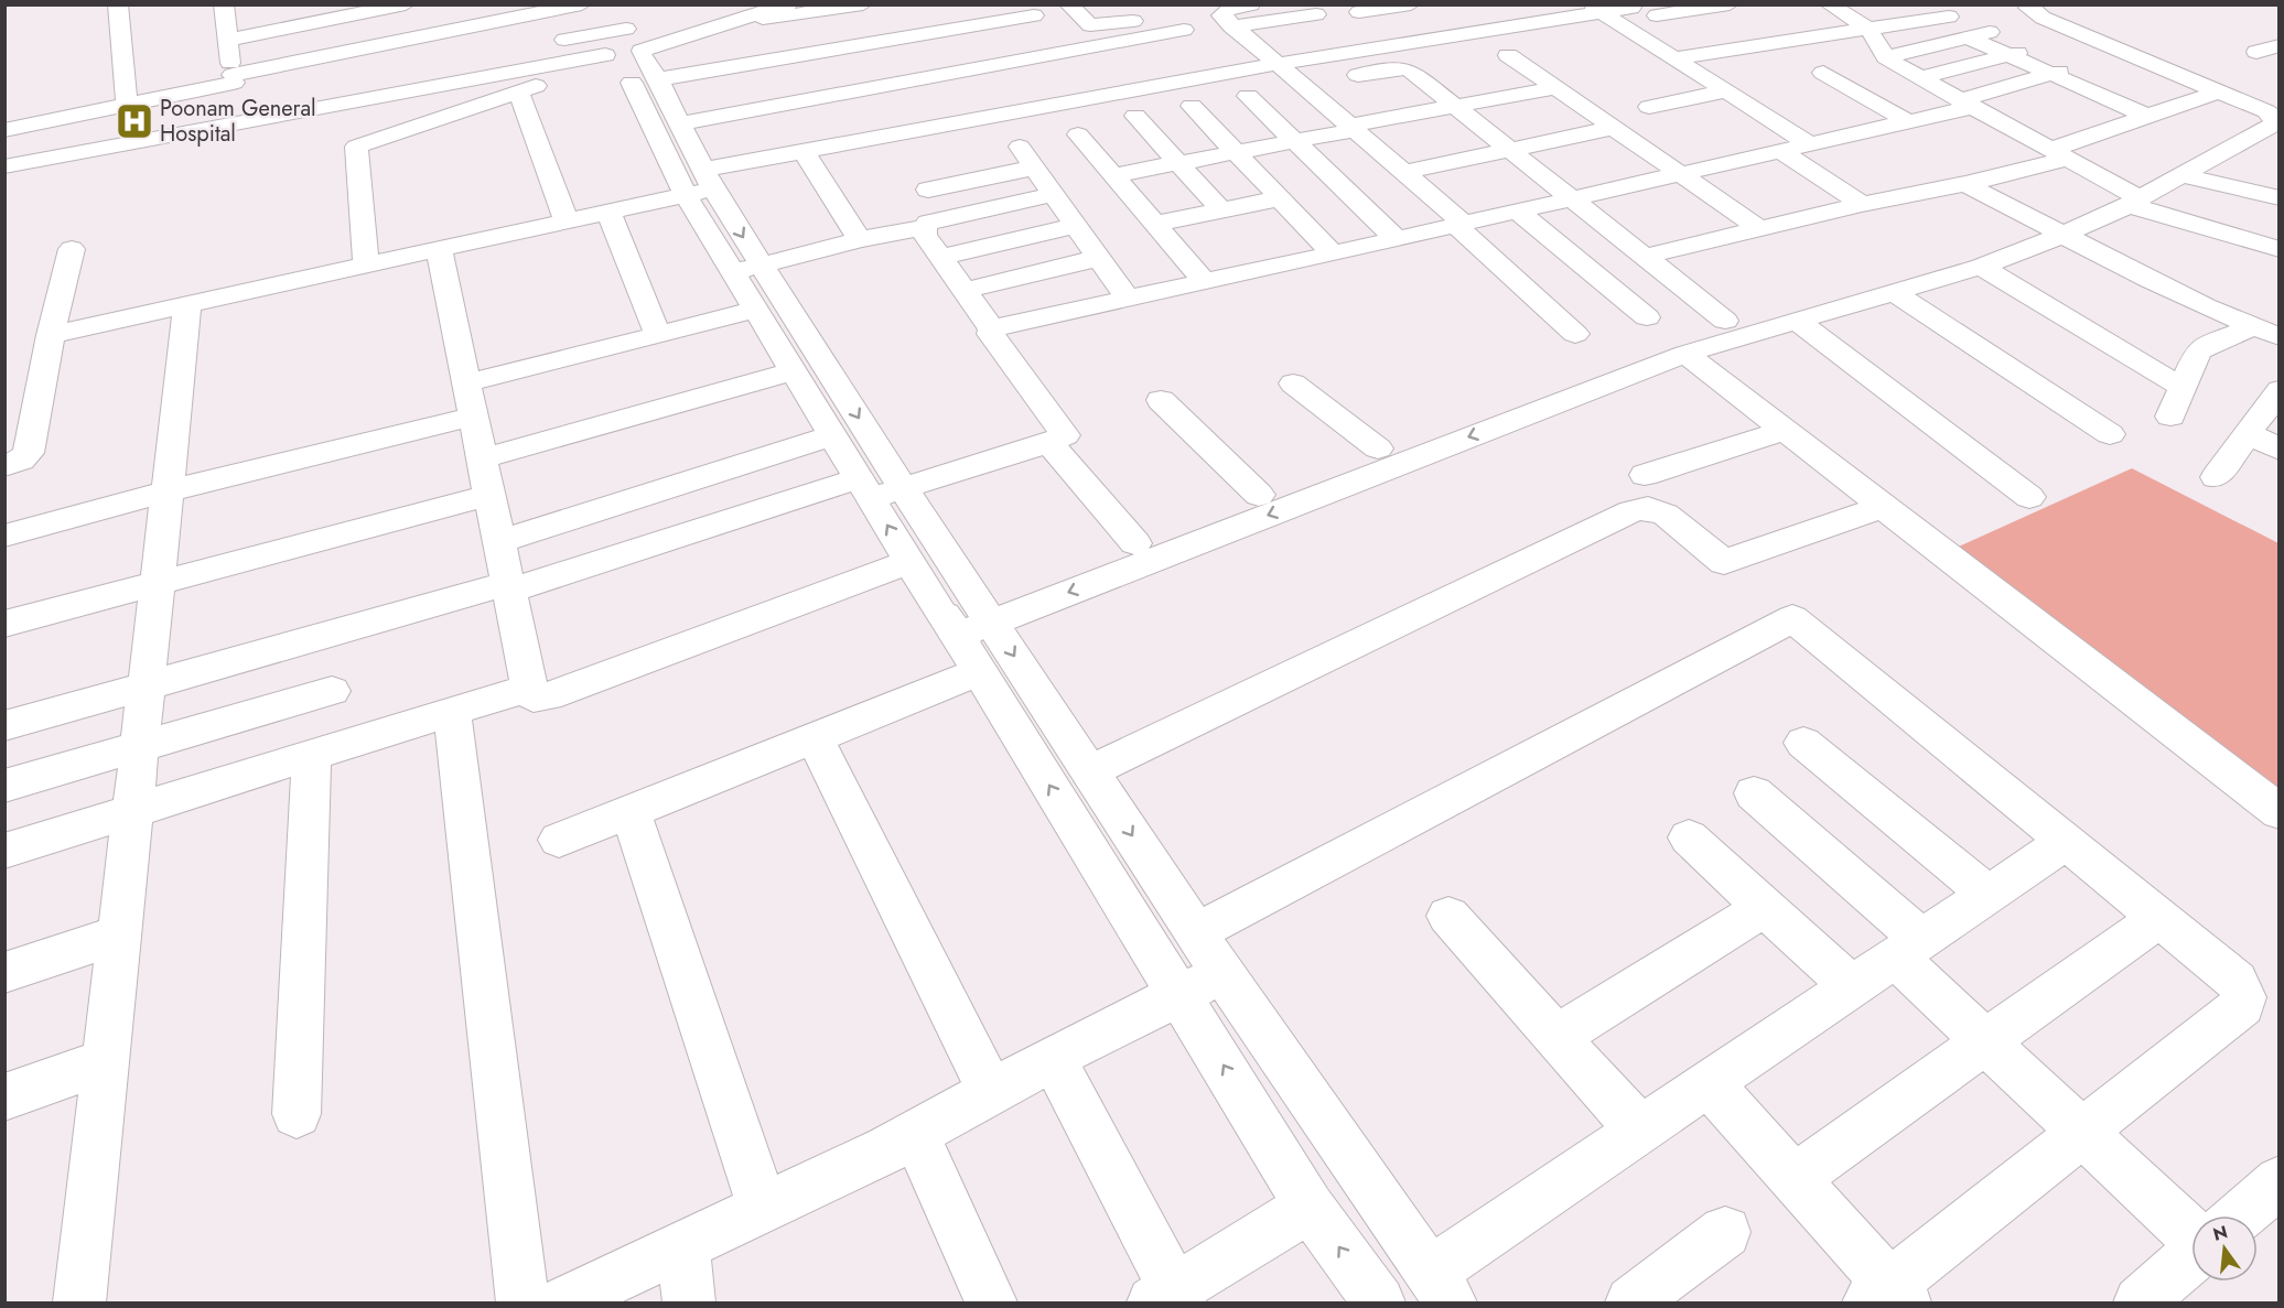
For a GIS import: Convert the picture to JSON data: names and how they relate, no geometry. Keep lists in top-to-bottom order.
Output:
{
  "places": {
    "hospital": ["Poonam General Hospital"]
  },
  "north": "top"
}
